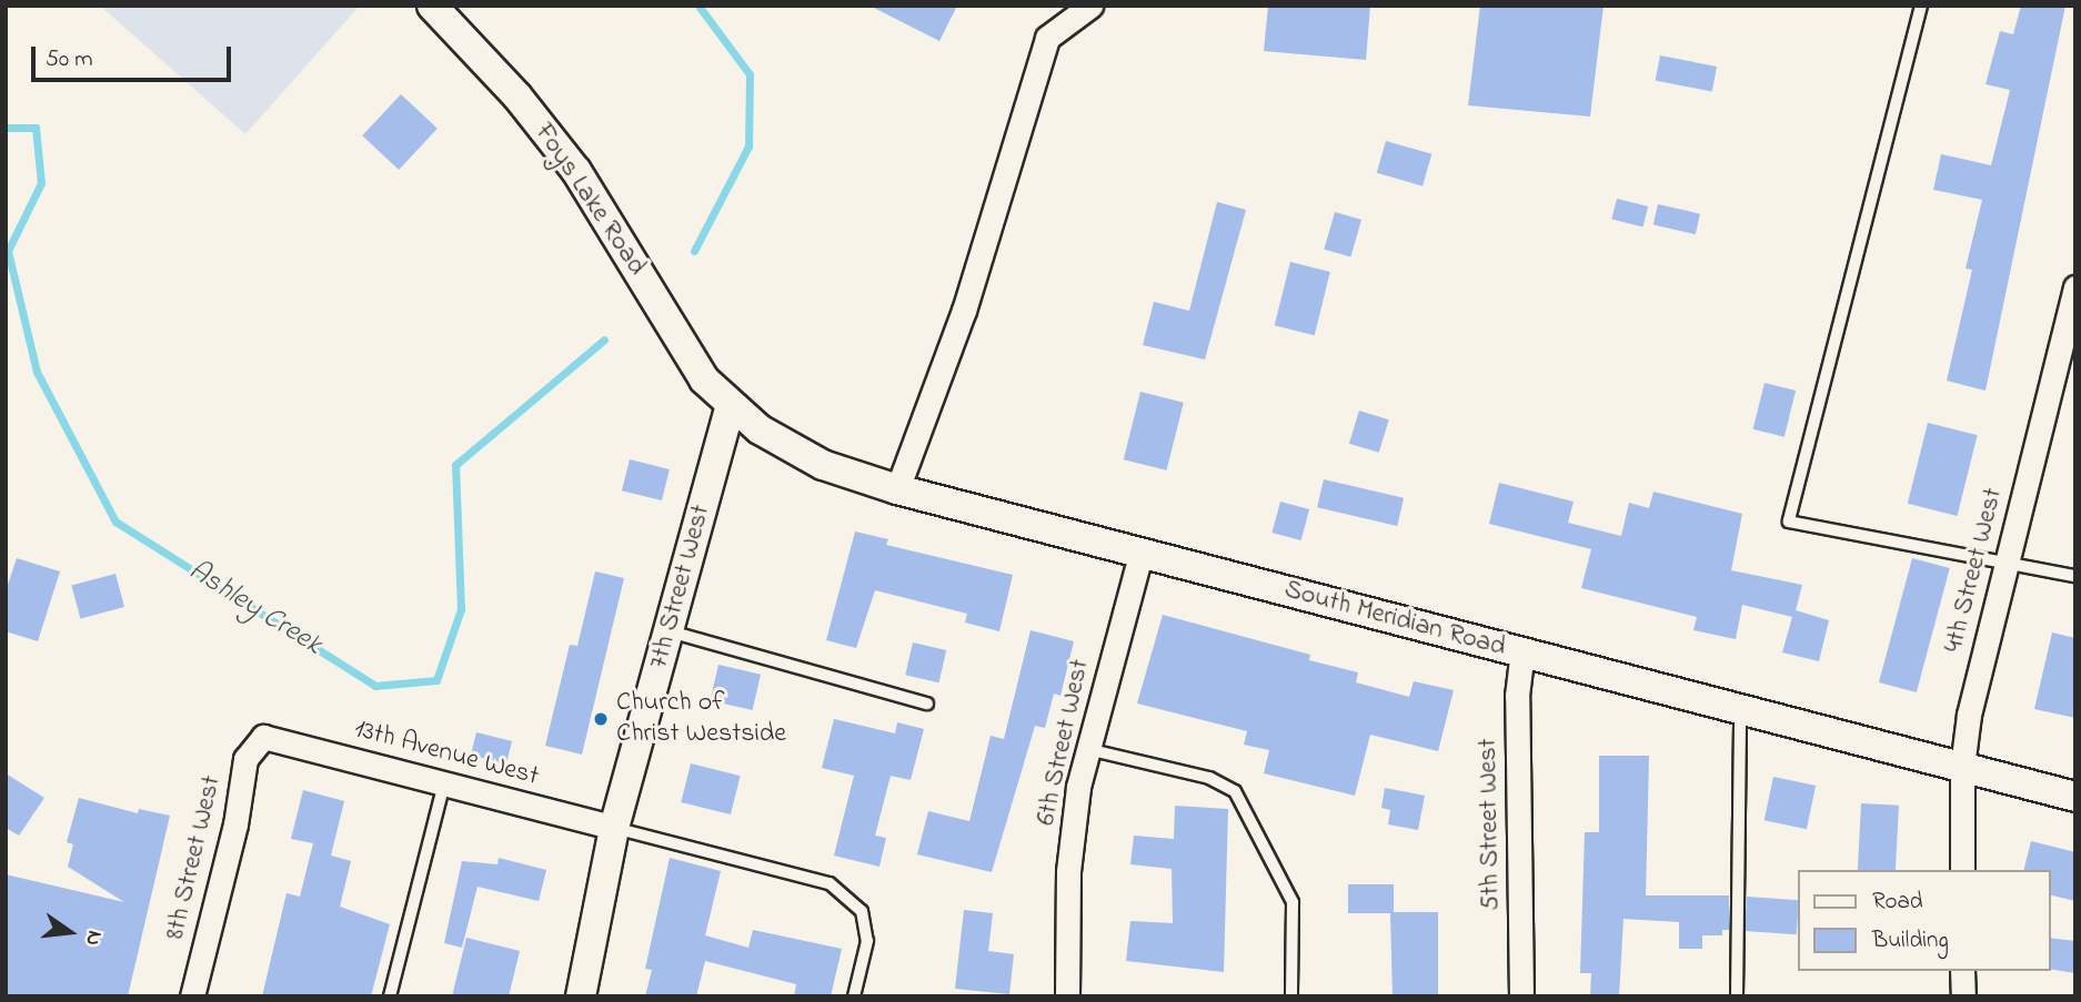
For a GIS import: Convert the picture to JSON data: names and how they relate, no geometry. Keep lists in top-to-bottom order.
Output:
{
  "streets": {
    "street": [
      "Foys Lake Road",
      "4th Street West",
      "7th Street West",
      "South Meridian Road",
      "6th Street West",
      "13th Avenue West",
      "5th Street West",
      "8th Street West"
    ]
  },
  "crossings": [
    ["Foys Lake Road", "7th Street West"],
    ["Foys Lake Road", "South Meridian Road"],
    ["4th Street West", "South Meridian Road"],
    ["7th Street West", "South Meridian Road"],
    ["7th Street West", "13th Avenue West"],
    ["South Meridian Road", "6th Street West"],
    ["South Meridian Road", "5th Street West"],
    ["13th Avenue West", "8th Street West"]
  ],
  "water": ["Ashley Creek"],
  "places": ["Church of Christ Westside"],
  "legend": ["Road", "Building"],
  "scale_bar": "50 m",
  "north": "right"
}
